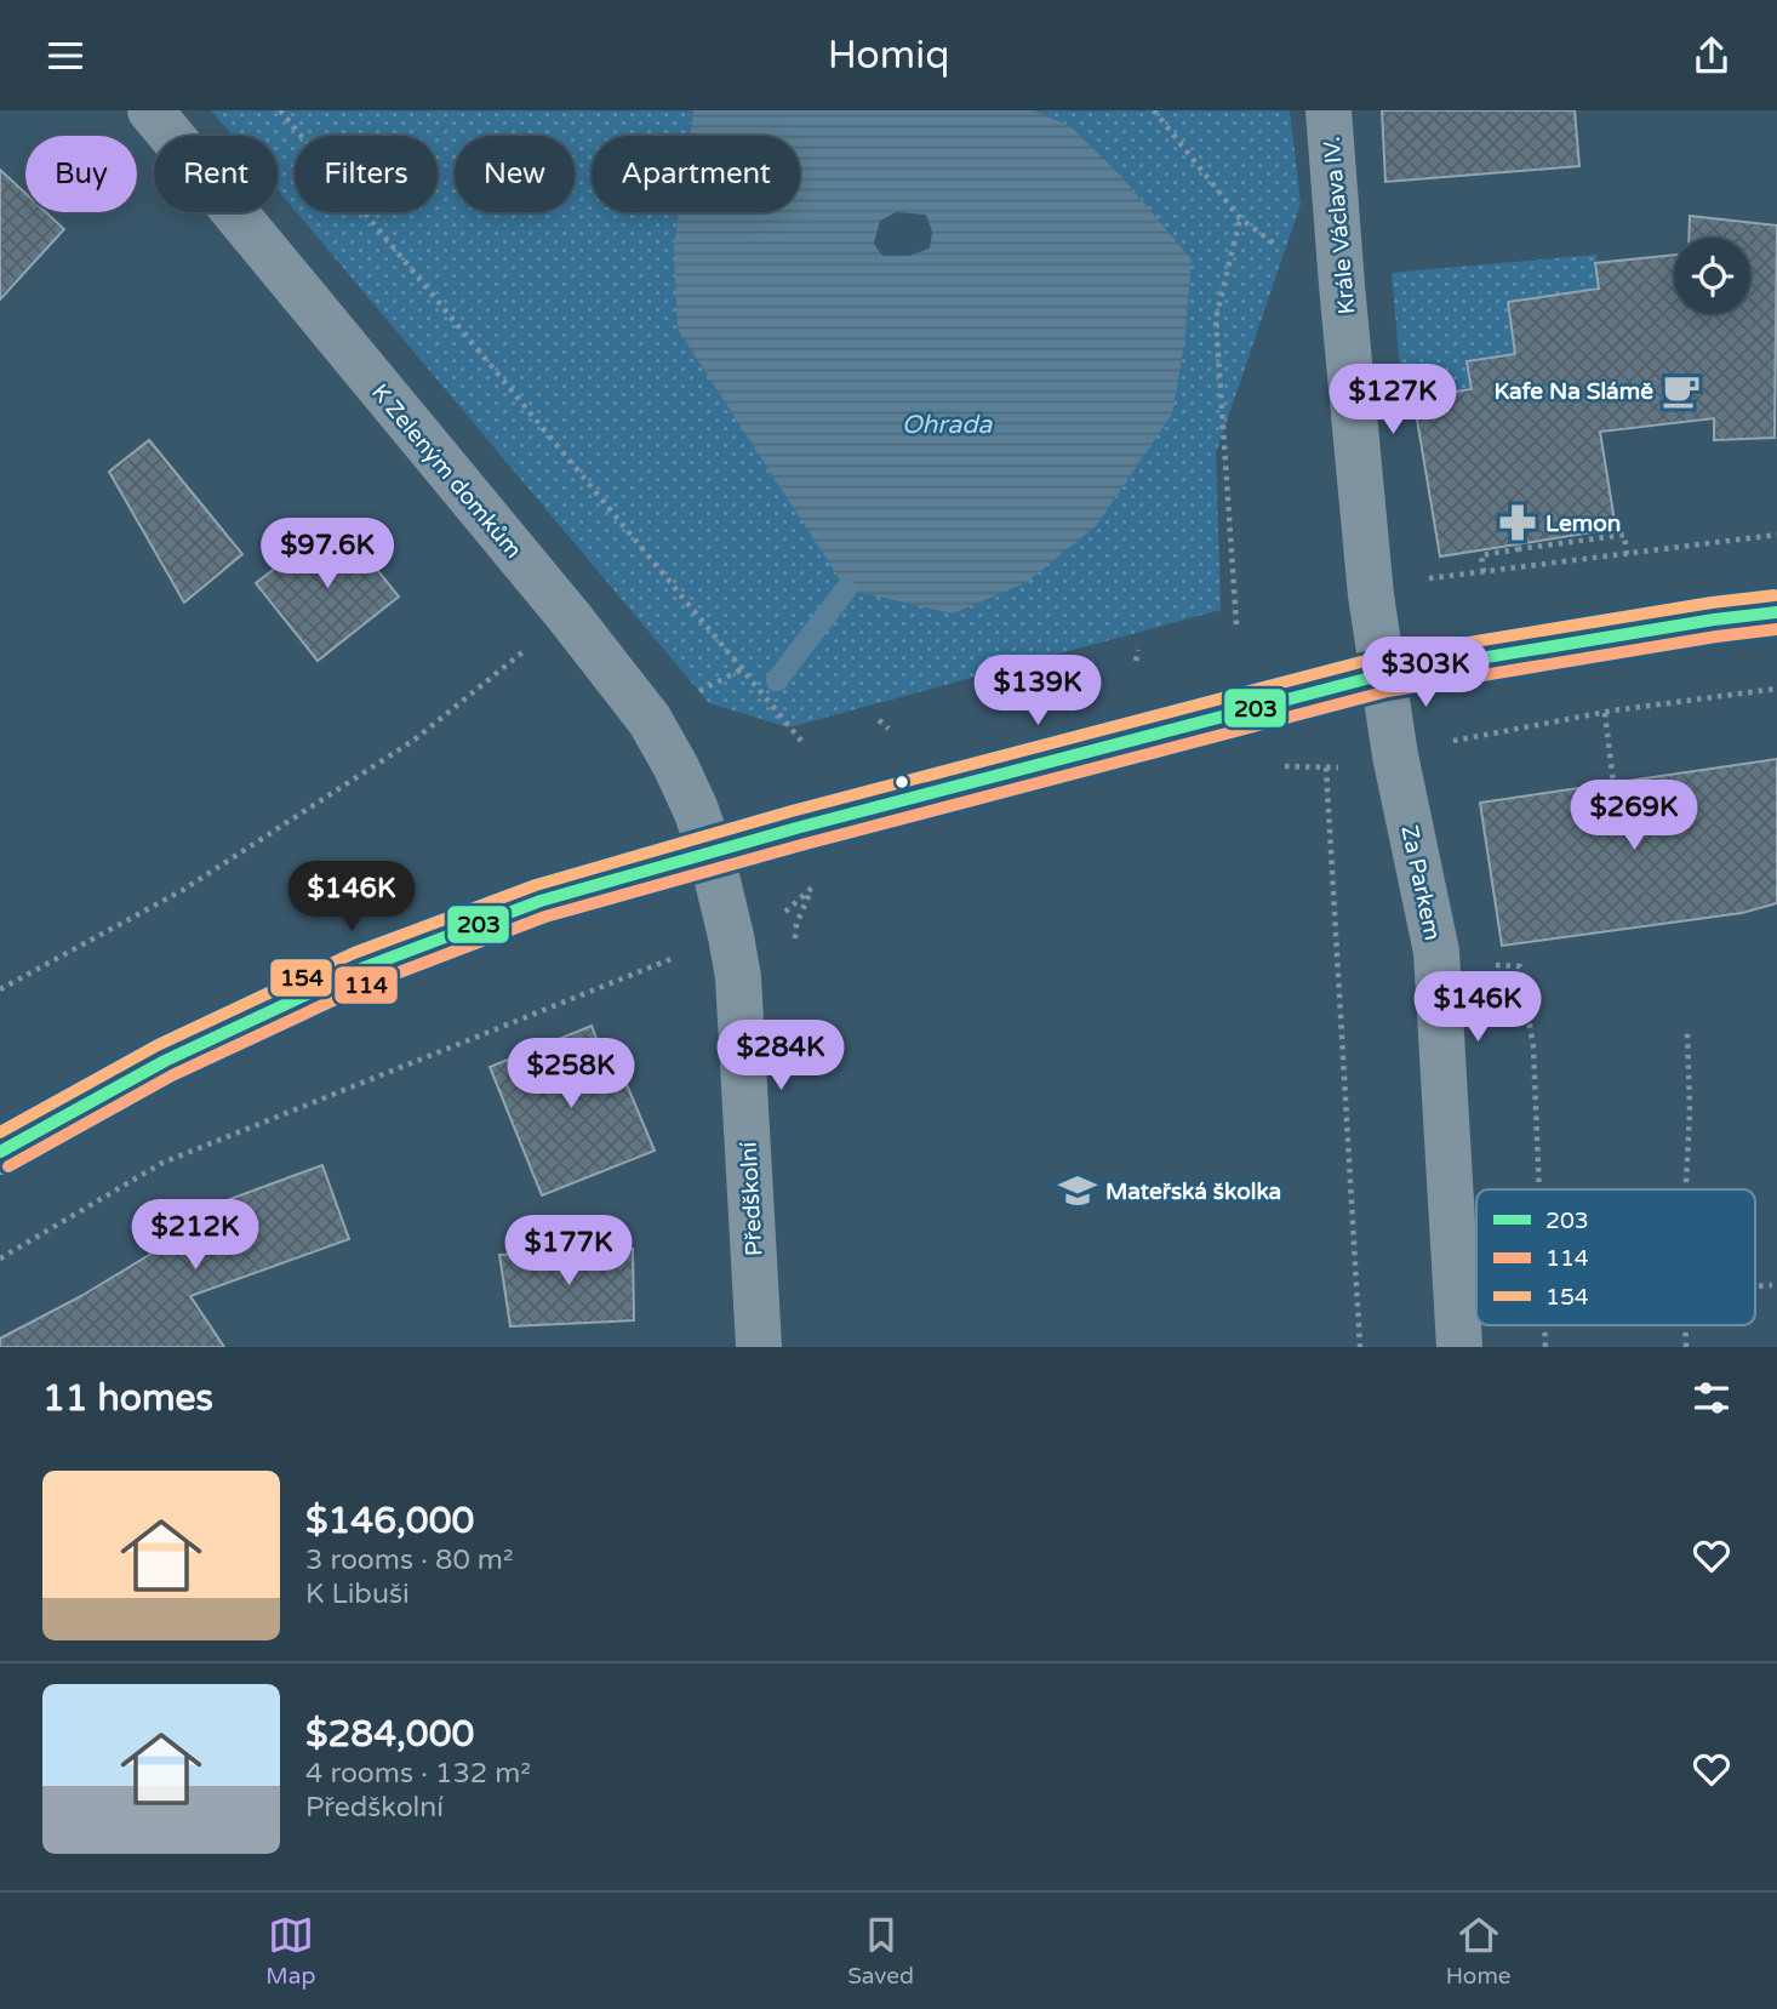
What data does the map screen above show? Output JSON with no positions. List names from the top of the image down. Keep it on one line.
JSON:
{"streets":{"street":["Krále Václava IV.","K Zeleným domkům","Za Parkem","Předškolní"]},"crossings":[["Krále Václava IV.","Za Parkem"],["K Zeleným domkům","Předškolní"]],"water":["Ohrada"],"places":{"cafe":["Kafe Na Slámě"],"pharmacy":["Lemon"],"school or university":["Mateřská školka"]},"lines":["transit line 154","transit line 203","transit line 114"],"legend":["203","114","154"],"page":{"header":"Homiq","chip":["Buy","Rent","Filters","New","Apartment"],"price":["$127K","$97.6K","$303K","$139K","$269K","$146K","$146K","$284K","$258K","$212K","$177K"],"heading":"11 homes","list":[{"name":"$146,000","note":"3 rooms · 80 m² · K Libuši"},{"name":"$284,000","note":"4 rooms · 132 m² · Předškolní"}],"tabs":["Map","Saved","Home"]}}
